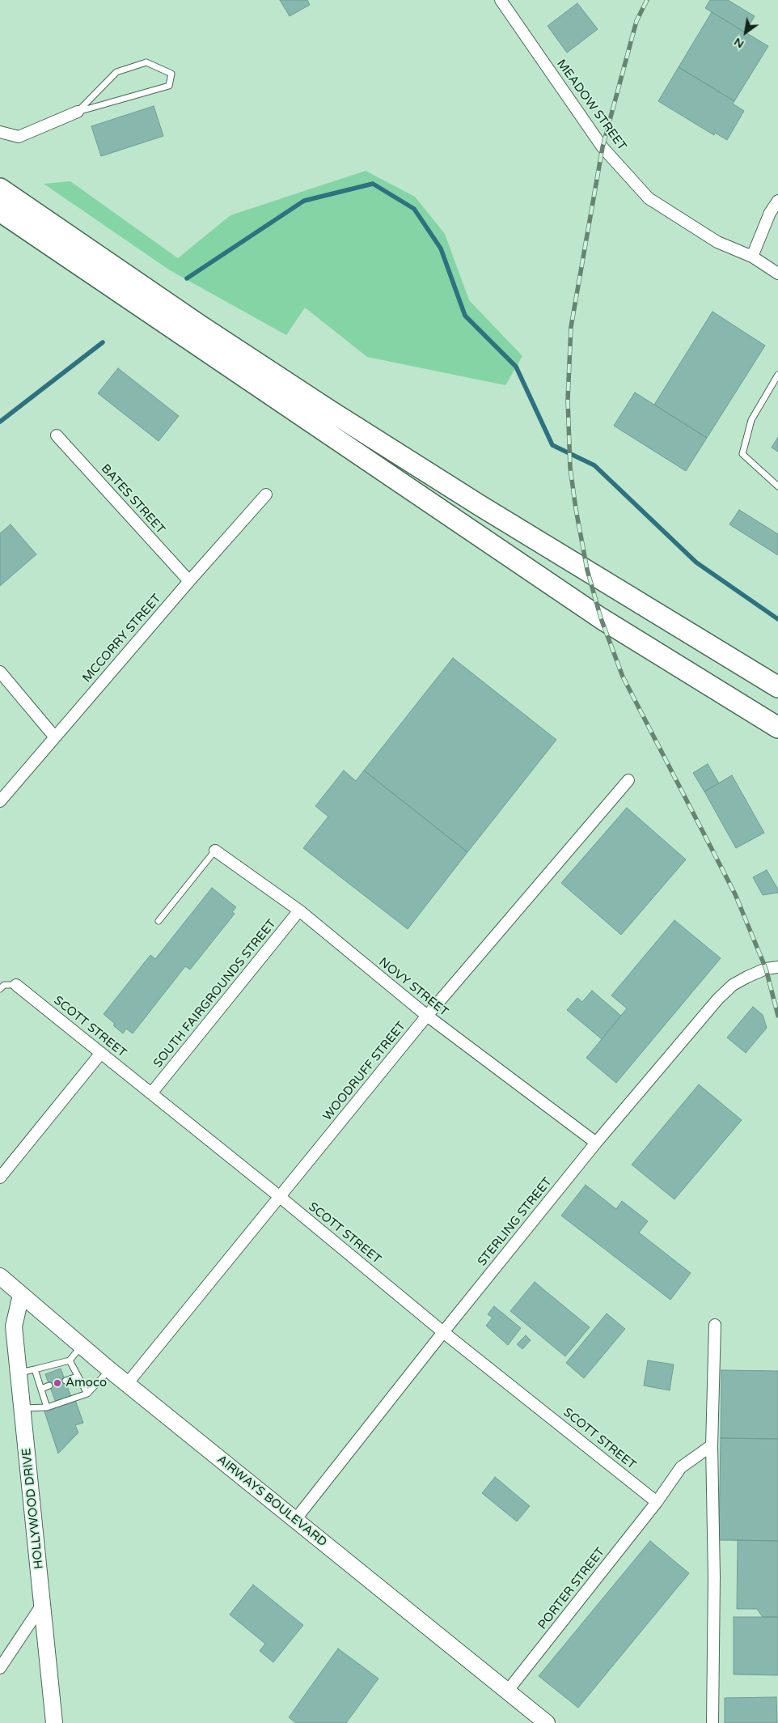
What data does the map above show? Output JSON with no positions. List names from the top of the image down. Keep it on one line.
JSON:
{"streets":{"main road":["AIRWAYS BOULEVARD","HOLLYWOOD DRIVE"],"street":["MEADOW STREET","BATES STREET","MCCORRY STREET","NOVY STREET","SOUTH FAIRGROUNDS STREET","SCOTT STREET","WOODRUFF STREET","STERLING STREET","PORTER STREET"]},"crossings":[["BATES STREET","MCCORRY STREET"],["NOVY STREET","SOUTH FAIRGROUNDS STREET"],["NOVY STREET","WOODRUFF STREET"],["NOVY STREET","STERLING STREET"],["SOUTH FAIRGROUNDS STREET","SCOTT STREET"],["SCOTT STREET","WOODRUFF STREET"],["SCOTT STREET","STERLING STREET"],["SCOTT STREET","PORTER STREET"],["WOODRUFF STREET","AIRWAYS BOULEVARD"],["STERLING STREET","AIRWAYS BOULEVARD"],["AIRWAYS BOULEVARD","HOLLYWOOD DRIVE"],["AIRWAYS BOULEVARD","PORTER STREET"]],"places":["Amoco"],"north":"bottom left"}
